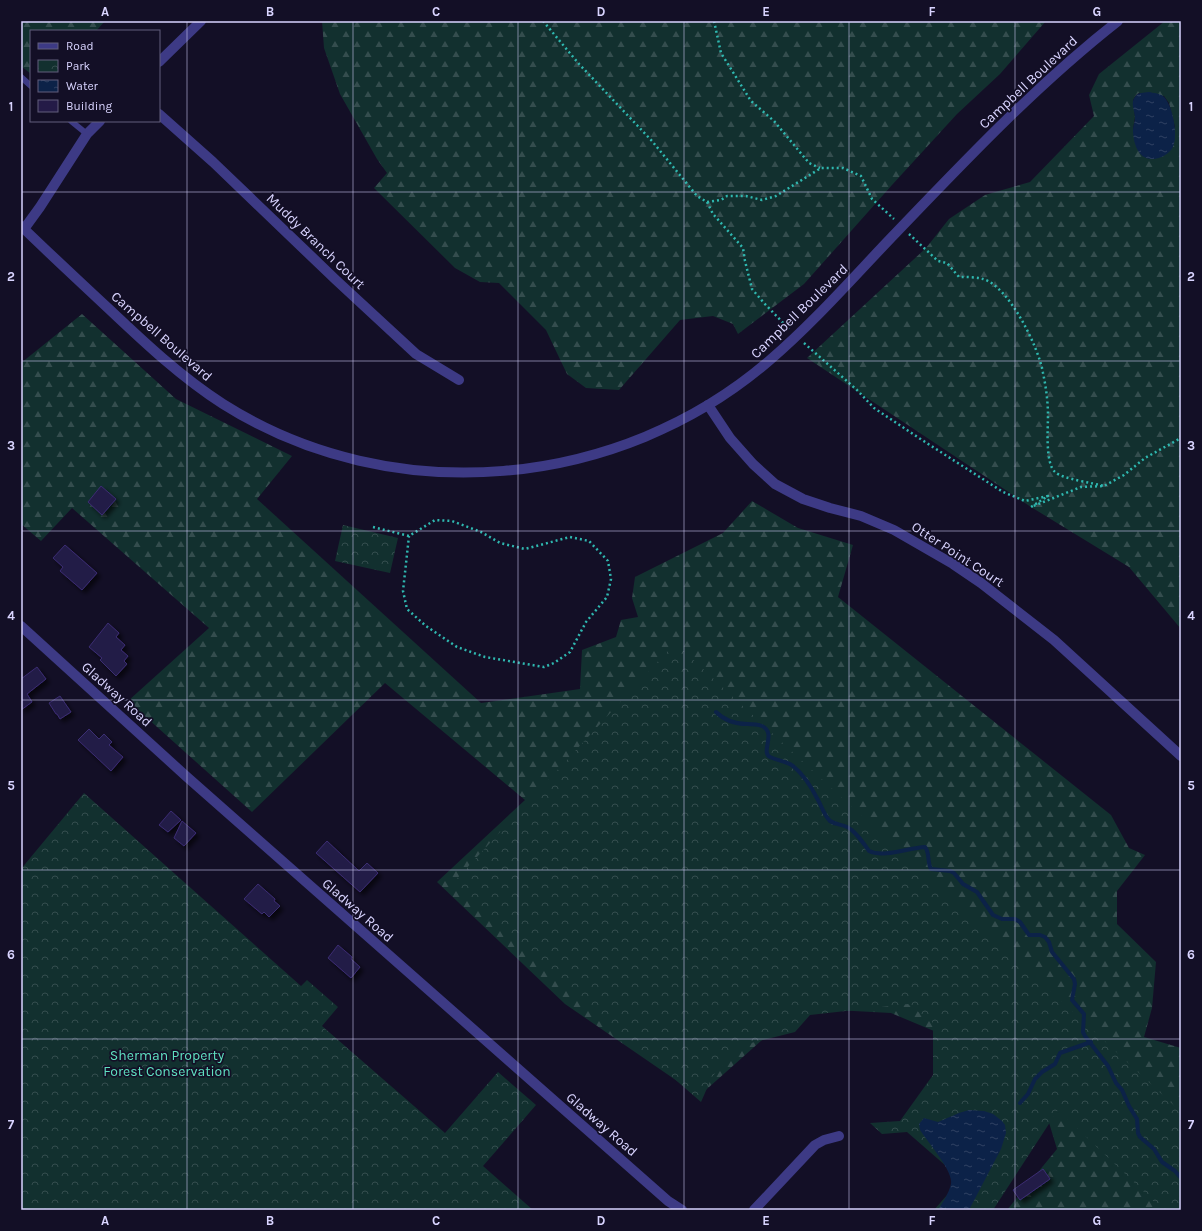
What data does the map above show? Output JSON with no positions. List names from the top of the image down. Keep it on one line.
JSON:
{"streets":{"street":["Campbell Boulevard","Muddy Branch Court","Otter Point Court","Gladway Road"]},"crossings":[["Campbell Boulevard","Otter Point Court"]],"parks":["Sherman Property Forest Conservation"],"legend":["Road","Park","Water","Building"],"grid":{"columns":["A","B","C","D","E","F","G"],"rows":["1","2","3","4","5","6","7"]}}
